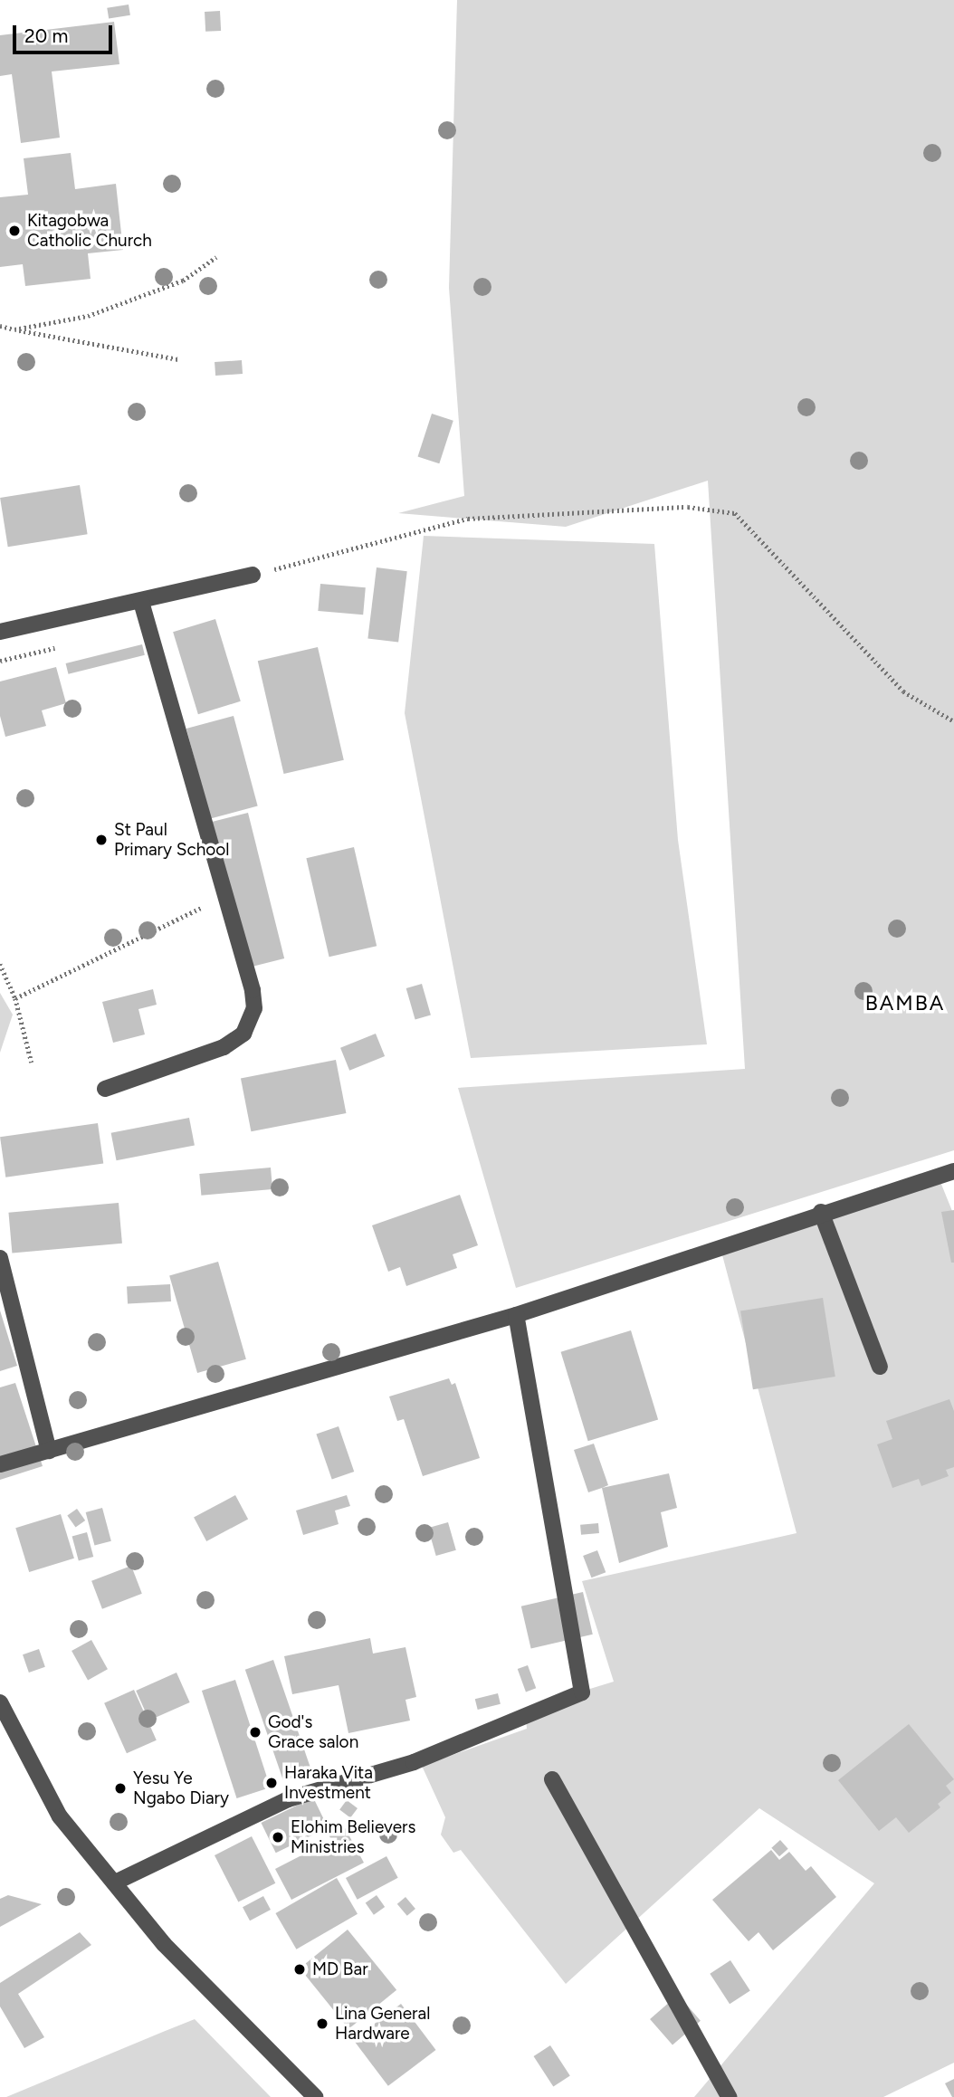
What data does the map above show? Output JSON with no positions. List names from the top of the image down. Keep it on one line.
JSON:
{"districts":["BAMBA"],"places":["Kitagobwa Catholic Church","St Paul Primary School","God's Grace salon","Haraka Vita Investment","Yesu Ye Ngabo Diary","Elohim Believers Ministries","MD Bar","Lina General Hardware"],"scale_bar":"20 m"}
